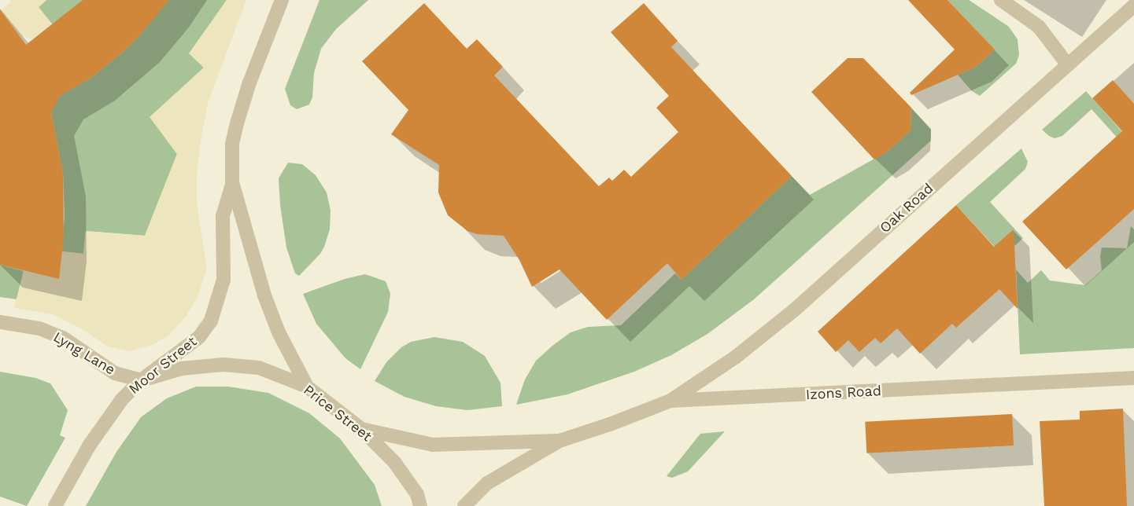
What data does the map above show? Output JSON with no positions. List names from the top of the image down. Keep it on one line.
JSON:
{"streets":{"street":["Oak Road","Lyng Lane","Moor Street","Izons Road","Price Street"]},"crossings":[["Oak Road","Izons Road"],["Lyng Lane","Moor Street"],["Lyng Lane","Price Street"],["Moor Street","Price Street"],["Izons Road","Price Street"]]}
